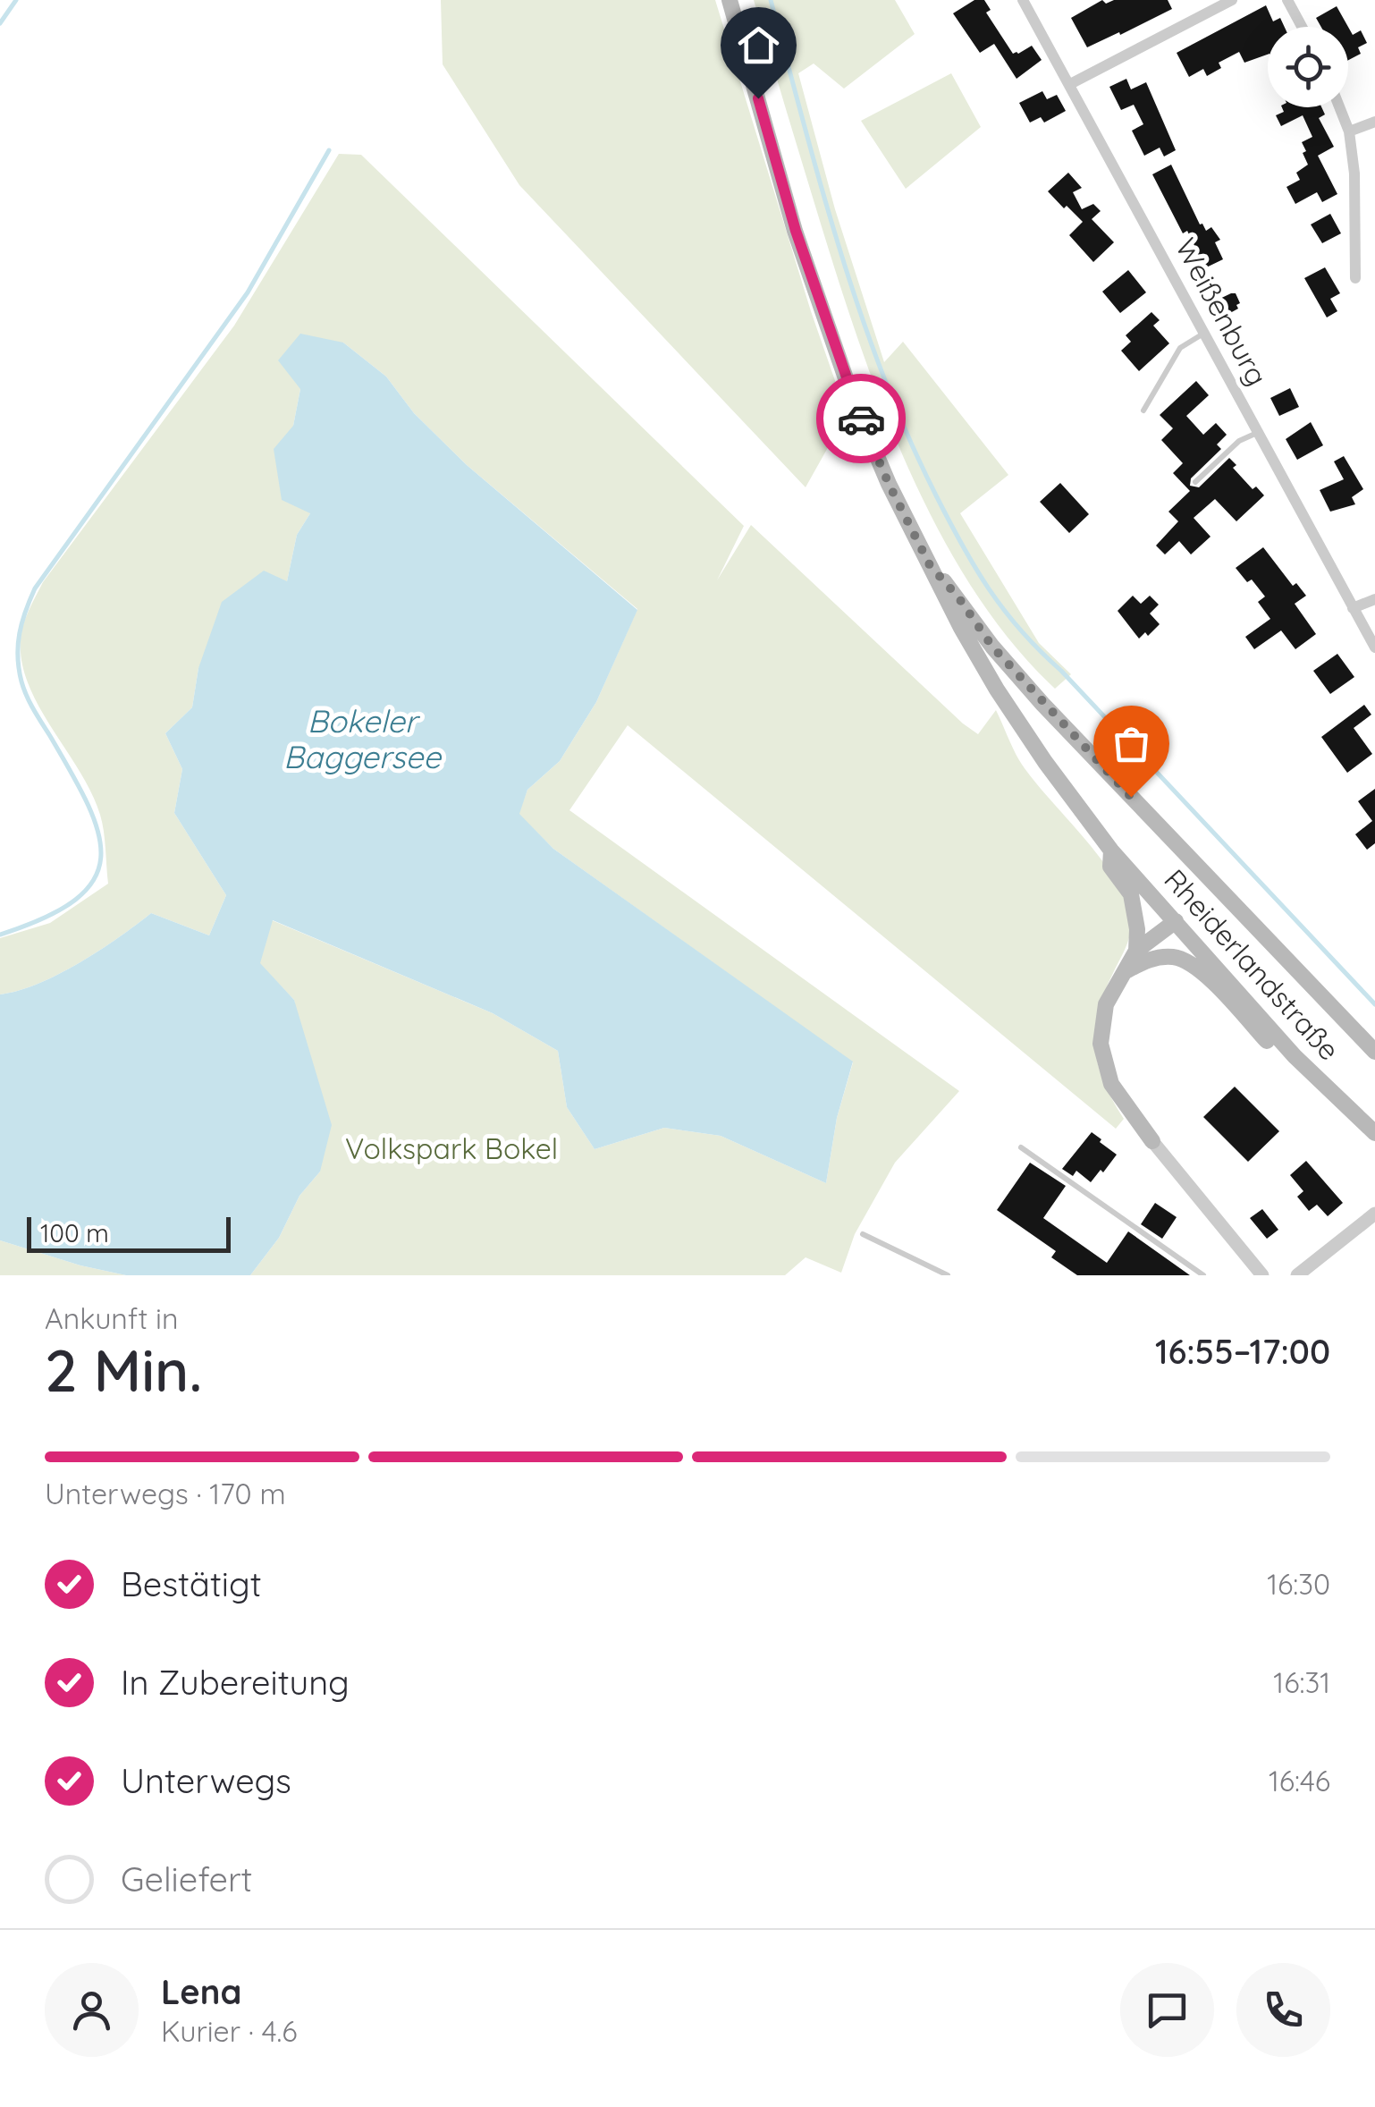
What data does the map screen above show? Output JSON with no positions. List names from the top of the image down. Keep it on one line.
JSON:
{"streets":{"main road":["Rheiderlandstraße"],"street":["Weißenburg"]},"water":["Bokeler Baggersee"],"parks":["Volkspark Bokel"],"scale_bar":"100 m","page":{"scale":"100 m","heading":["2 Min.","Ankunft in","16:55–17:00"],"panel":["Lena","Kurier · 4.6"],"bar":"Unterwegs · 170 m","list":[["Bestätigt","16:30"],["In Zubereitung","16:31"],["Unterwegs","16:46"],"Geliefert"]}}
